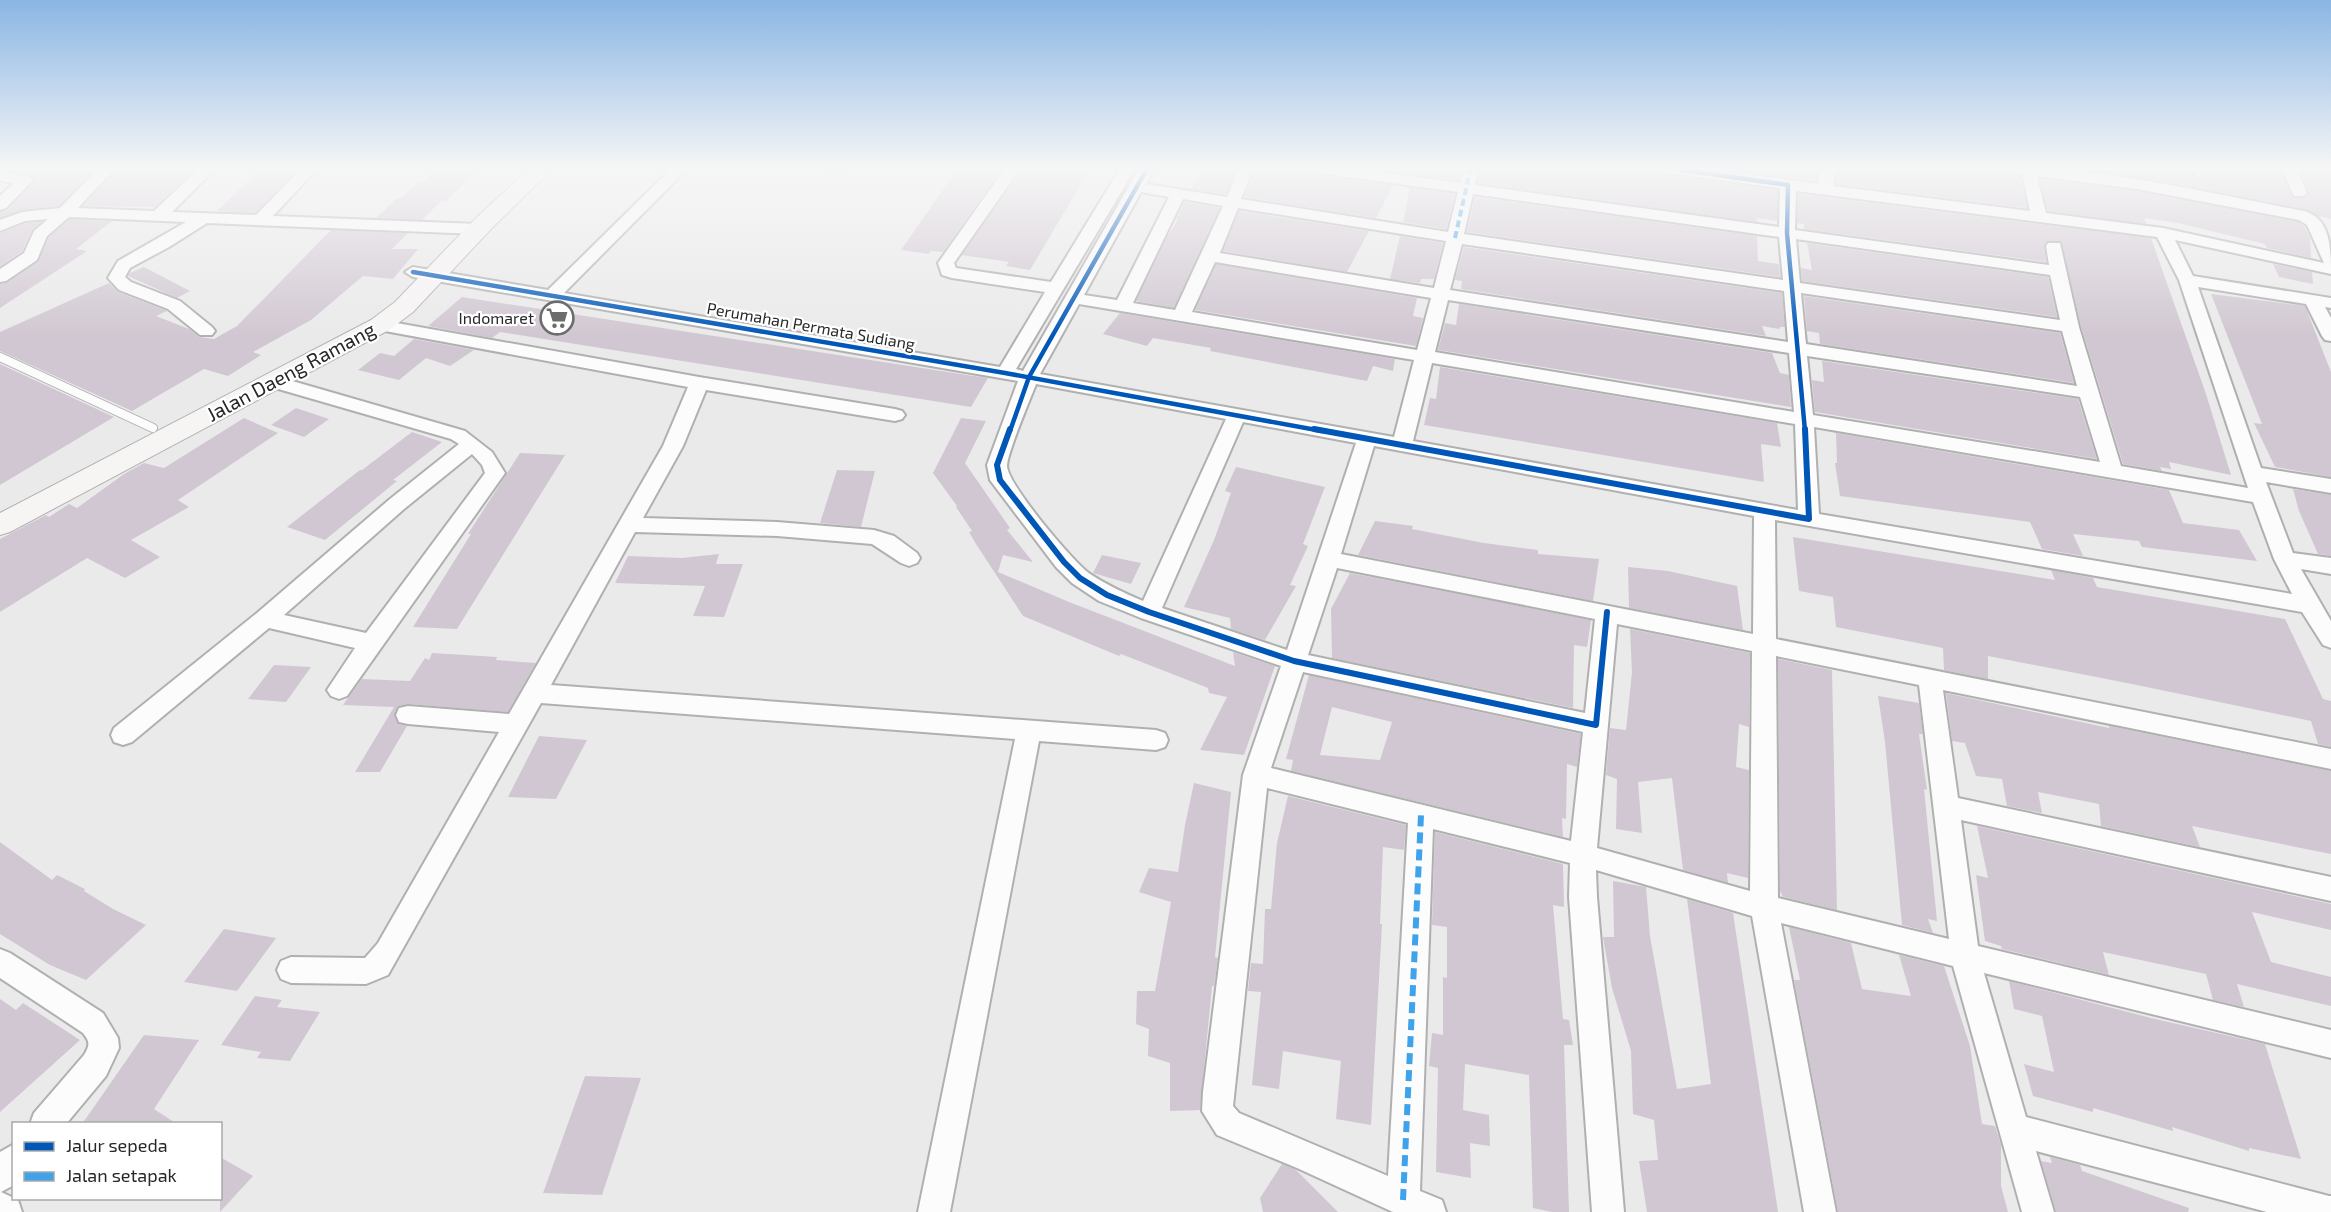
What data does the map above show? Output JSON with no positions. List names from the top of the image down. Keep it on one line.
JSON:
{"streets":{"main road":["Jalan Daeng Ramang"],"street":["Perumahan Permata Sudiang"]},"crossings":[["Perumahan Permata Sudiang","Jalan Daeng Ramang"]],"places":{"supermarket":["Indomaret"]},"legend":["Jalur sepeda","Jalan setapak"]}
